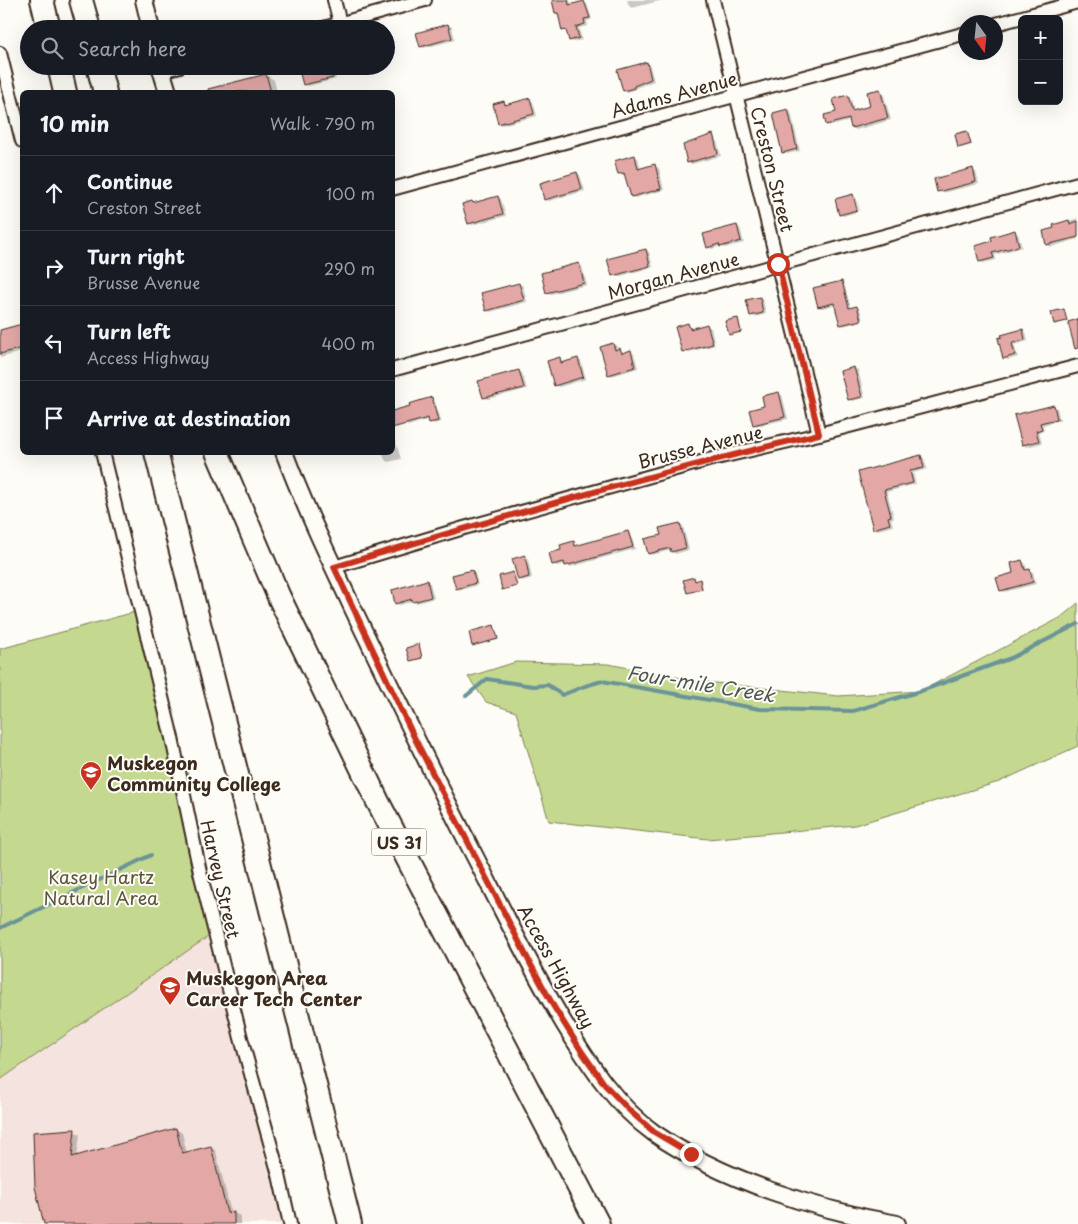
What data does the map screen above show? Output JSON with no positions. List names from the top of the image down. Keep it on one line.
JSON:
{"streets":{"highway":["US 31"],"street":["Adams Avenue","Creston Street","Morgan Avenue","Brusse Avenue","Harvey Street","Access Highway"]},"crossings":[["Adams Avenue","Creston Street"],["Creston Street","Morgan Avenue"],["Creston Street","Brusse Avenue"],["Brusse Avenue","Access Highway"]],"water":["Four-mile Creek"],"parks":["Kasey Hartz Natural Area"],"places":{"school or university":["Muskegon Community College","Muskegon Area Career Tech Center"]},"north":"bottom","page":{"map_buttons":["+","−"],"search":"Search here","heading":["10 min","Walk · 790 m"],"list":[["Continue","Creston Street","100 m"],["Turn right","Brusse Avenue","290 m"],["Turn left","Access Highway","400 m"],"Arrive at destination"]}}
